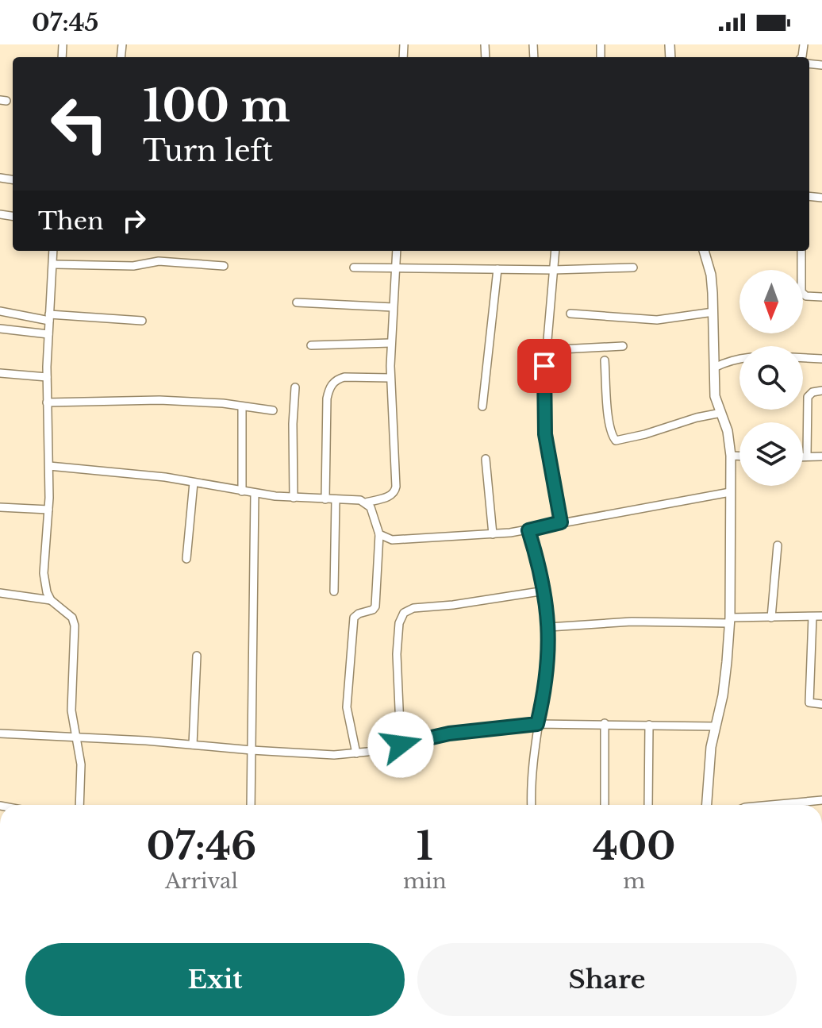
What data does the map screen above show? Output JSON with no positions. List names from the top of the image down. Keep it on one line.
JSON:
{"north":"bottom","page":{"status":"07:45","turn":["100 m","Turn left"],"then":"Then","eta":["07:46","Arrival","1","min","400","m"],"buttons":["Exit","Share"]}}
